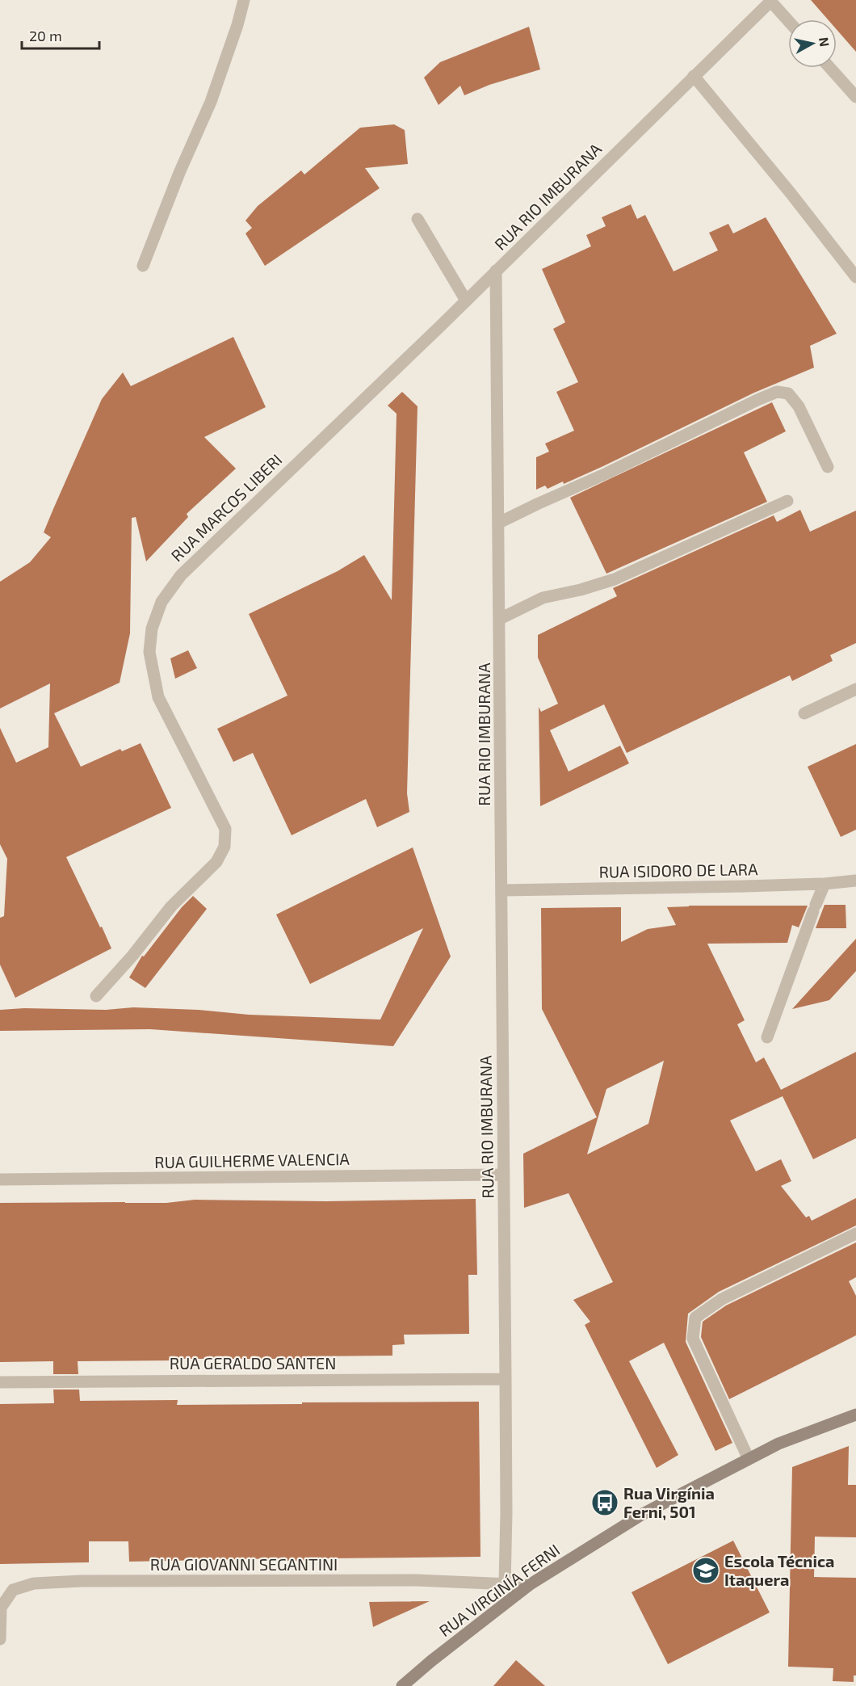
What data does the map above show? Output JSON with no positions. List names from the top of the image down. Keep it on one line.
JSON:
{"streets":{"street":["RUA RIO IMBURANA","RUA MARCOS LIBERI","RUA ISIDORO DE LARA","RUA GUILHERME VALENCIA","RUA GERALDO SANTEN","RUA GIOVANNI SEGANTINI","RUA VIRGINÍA FERNI"]},"crossings":[["RUA RIO IMBURANA","RUA MARCOS LIBERI"],["RUA RIO IMBURANA","RUA ISIDORO DE LARA"],["RUA RIO IMBURANA","RUA GUILHERME VALENCIA"],["RUA RIO IMBURANA","RUA GERALDO SANTEN"],["RUA RIO IMBURANA","RUA GIOVANNI SEGANTINI"],["RUA GIOVANNI SEGANTINI","RUA VIRGINÍA FERNI"]],"places":{"bus stop":["Rua Virgínia Ferni, 501"],"school or university":["Escola Técnica Itaquera"]},"scale_bar":"20 m","north":"right"}
